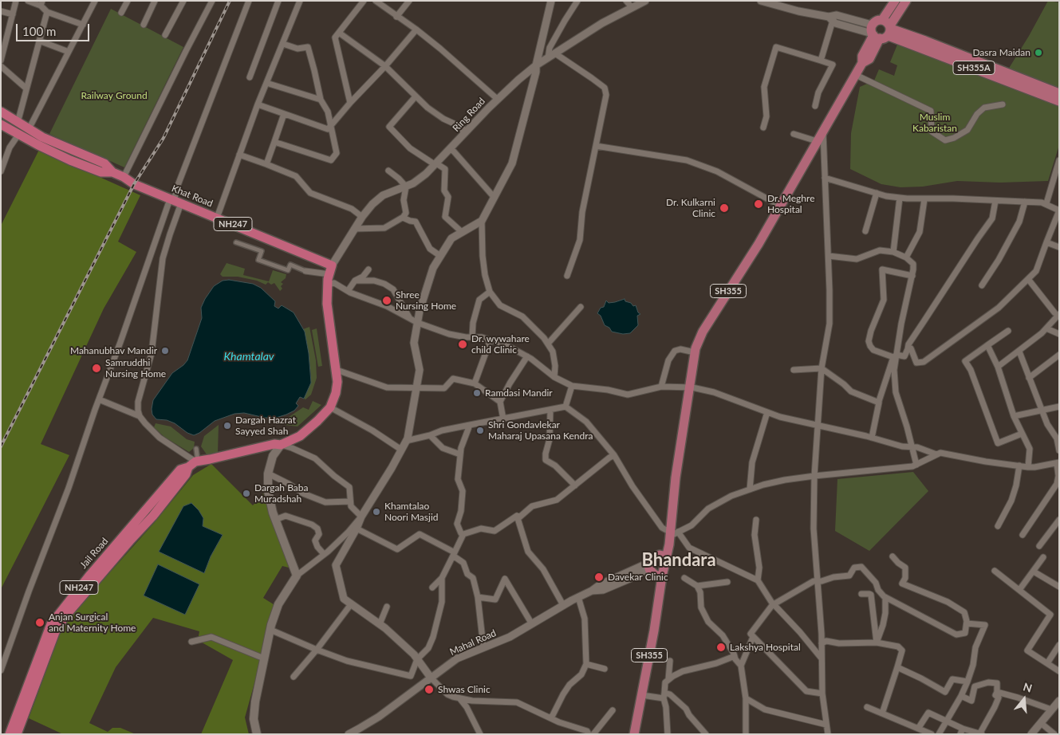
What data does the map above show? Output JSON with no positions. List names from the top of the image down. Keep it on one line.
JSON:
{"streets":{"highway":["Khat Road","NH247","Jail Road"],"main road":["SH355A","SH355"],"street":["Ring Road","Mahal Road"]},"crossings":[["SH355A","SH355"],["Ring Road","Khat Road"],["Ring Road","NH247"],["Khat Road","NH247"],["NH247","Jail Road"]],"districts":["Bhandara"],"water":["Khamtalav"],"parks":["Railway Ground","Muslim Kabaristan"],"places":["Dasra Maidan","Dr. Meghre Hospital","Dr. Kulkarni Clinic","Shree Nursing Home","Dr. wywahare child Clinic","Mahanubhav Mandir","Samruddhi Nursing Home","Ramdasi Mandir","Dargah Hazrat Sayyed Shah","Shri Gondavlekar Maharaj Upasana Kendra","Dargah Baba Muradshah","Khamtalao Noori Masjid","Davekar Clinic","Anjan Surgical and Maternity Home","Lakshya Hospital","Shwas Clinic"],"scale_bar":"100 m","north":"top"}
